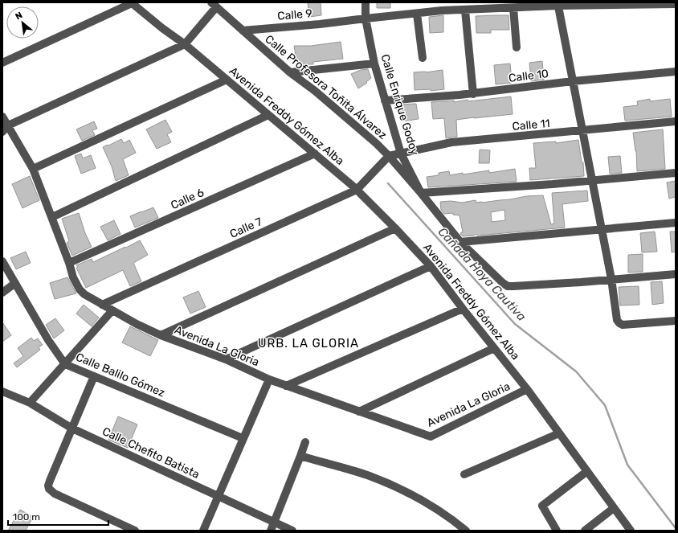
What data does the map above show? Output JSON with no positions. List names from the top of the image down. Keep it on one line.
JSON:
{"streets":{"street":["Calle 9","Calle 10","Calle Profesora Toñita Álvarez","Calle Enrique Godoy","Avenida Freddy Gómez Alba","Calle 11","Calle 6","Calle 7","Avenida La Gloria","Calle Balilo Gómez","Calle Chefito Batista"]},"crossings":[["Calle 9","Calle Profesora Toñita Álvarez"],["Calle 9","Calle Enrique Godoy"],["Calle 10","Calle Enrique Godoy"],["Calle Profesora Toñita Álvarez","Calle Enrique Godoy"],["Calle Profesora Toñita Álvarez","Calle 11"],["Calle Profesora Toñita Álvarez","Calle 7"],["Calle Enrique Godoy","Calle 11"],["Avenida Freddy Gómez Alba","Calle 6"],["Avenida Freddy Gómez Alba","Calle 7"],["Avenida Freddy Gómez Alba","Avenida La Gloria"],["Calle 11","Calle 7"],["Calle 6","Avenida La Gloria"],["Calle 7","Avenida La Gloria"]],"districts":["URB. LA GLORIA"],"water":["Cañada Hoya Cautiva"],"scale_bar":"100 m","north":"top left"}
